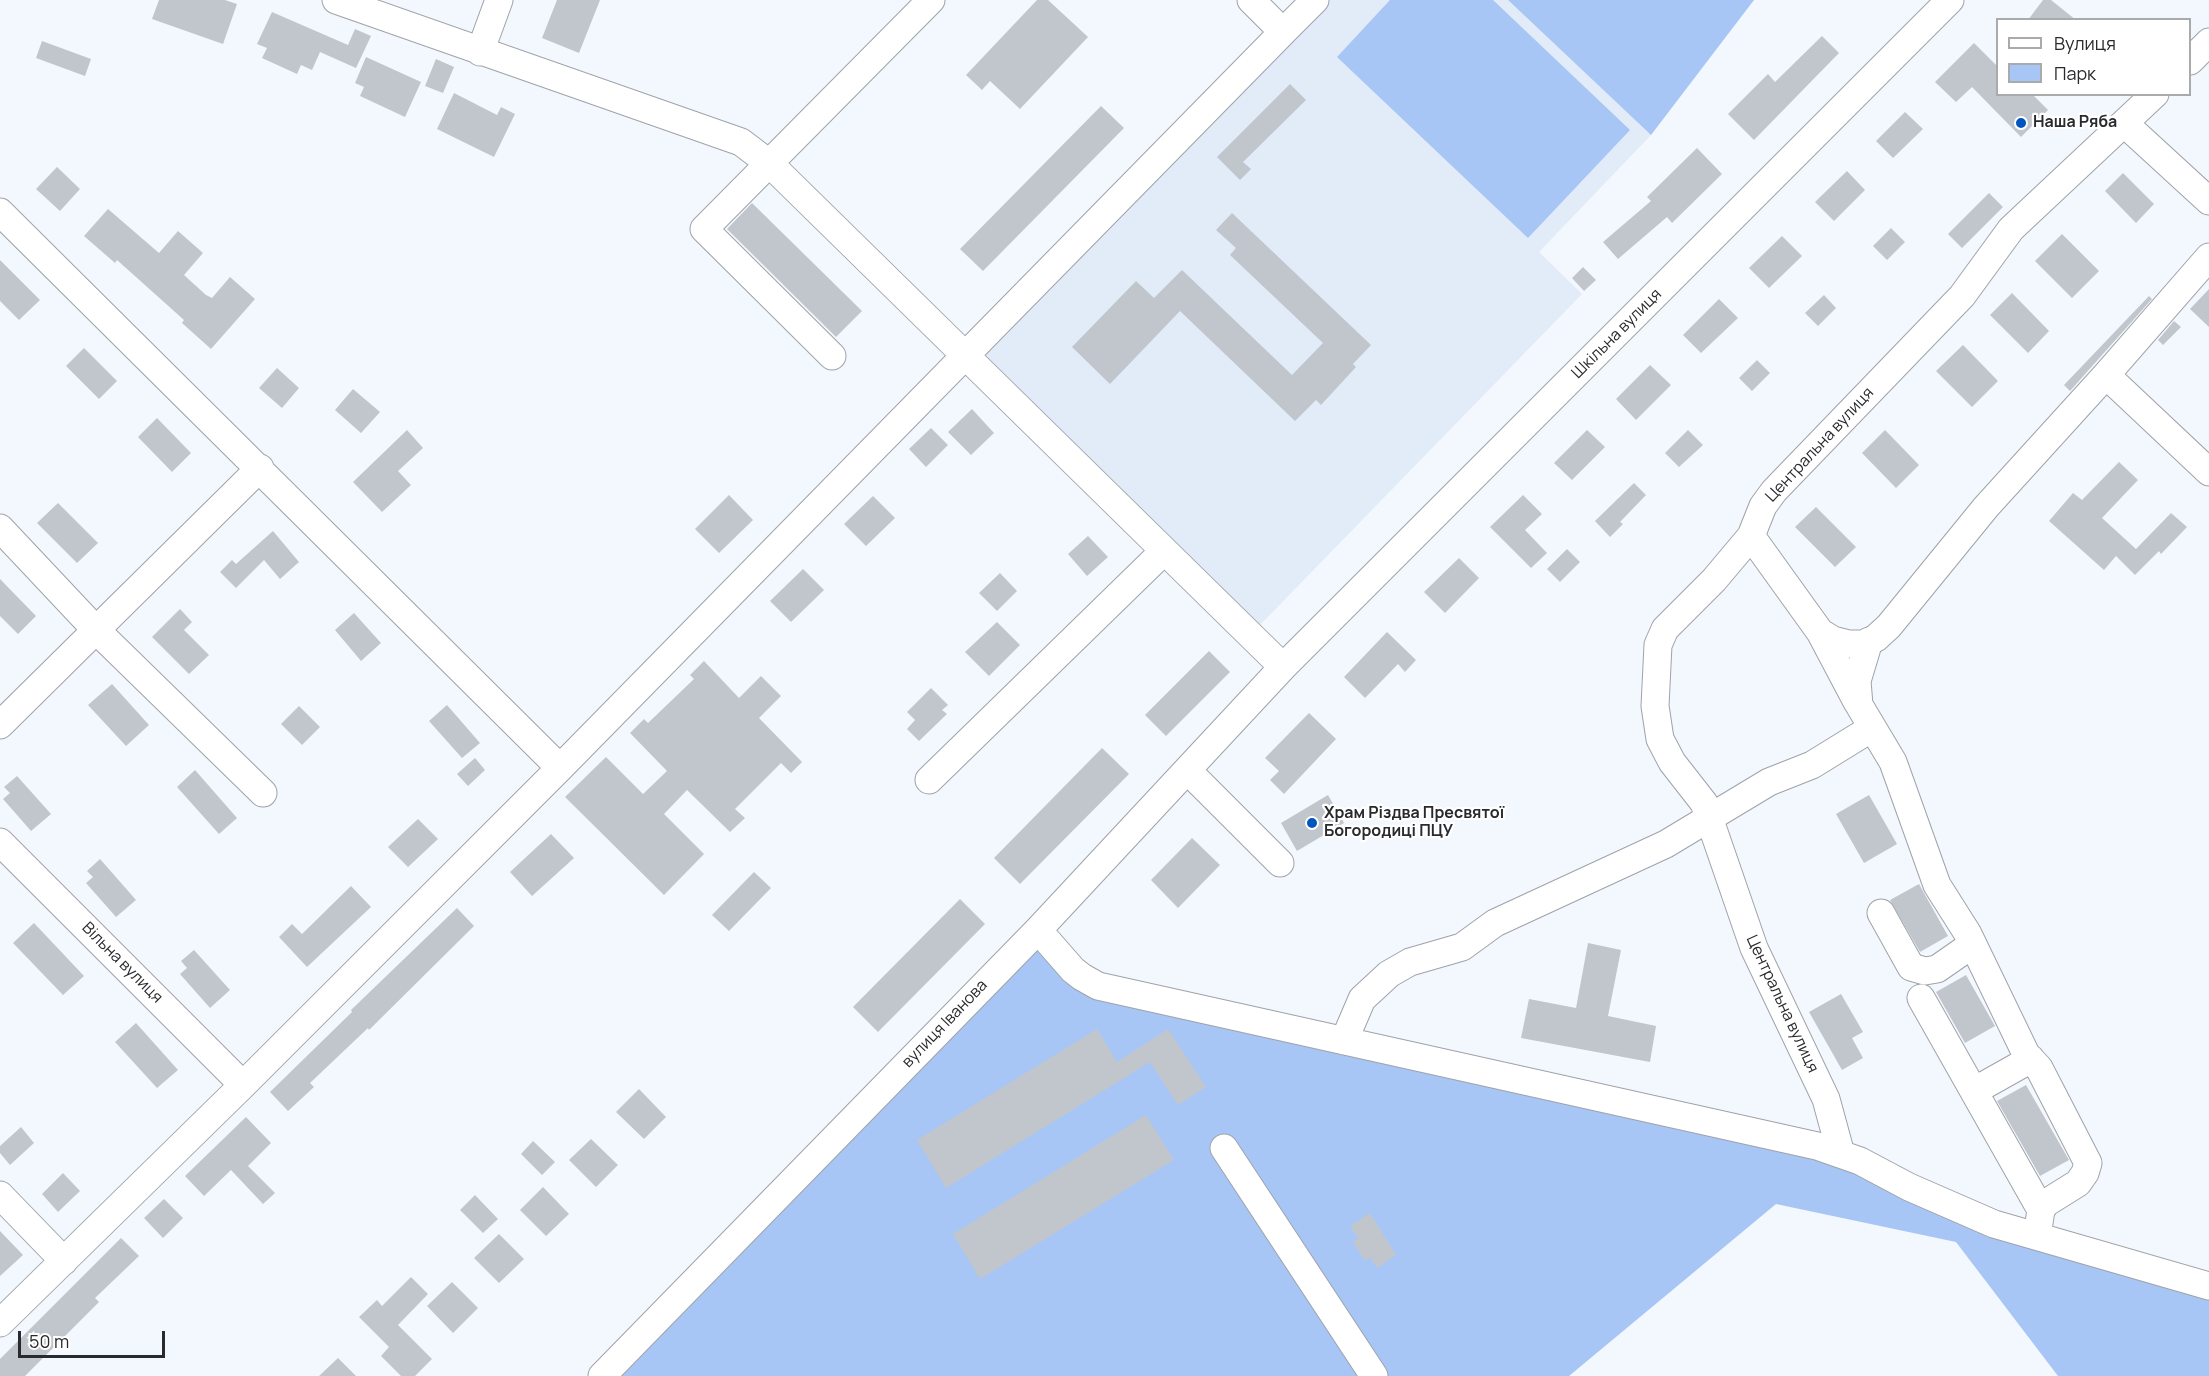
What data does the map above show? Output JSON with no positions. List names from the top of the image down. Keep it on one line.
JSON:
{"streets":{"street":["Шкільна вулиця","Центральна вулиця","Вільна вулиця","вулиця Іванова"]},"crossings":[["Шкільна вулиця","вулиця Іванова"]],"places":["Наша Ряба","Храм Різдва Пресвятої Богородиці ПЦУ"],"legend":["Вулиця","Парк"],"scale_bar":"50 m"}
